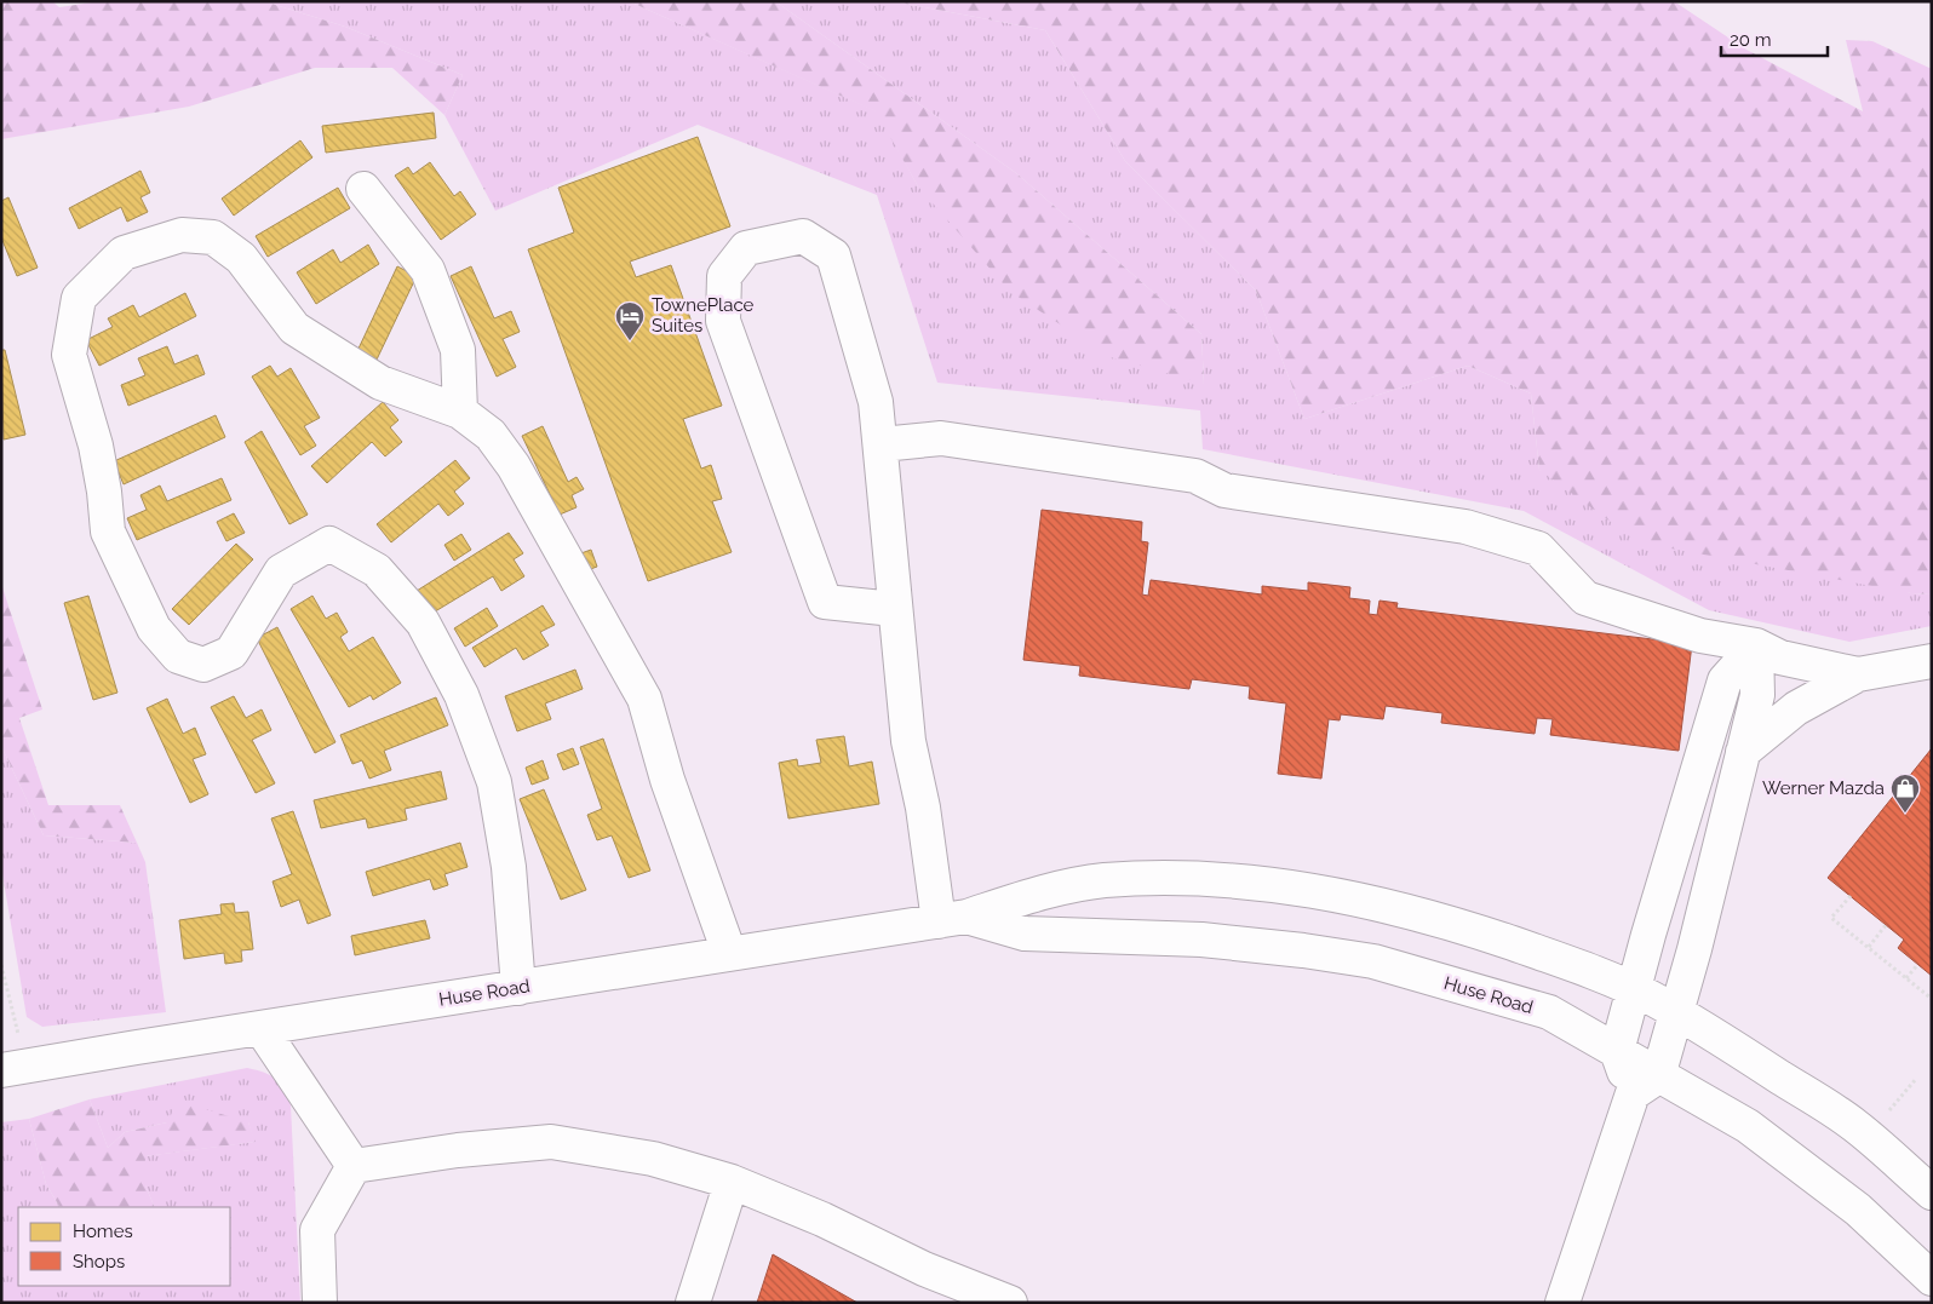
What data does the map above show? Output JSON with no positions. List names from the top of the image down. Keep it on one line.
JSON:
{"streets":{"street":["Huse Road"]},"places":{"hotel":["TownePlace Suites"],"shop":["Werner Mazda"]},"legend":["Homes","Shops"],"scale_bar":"20 m"}
